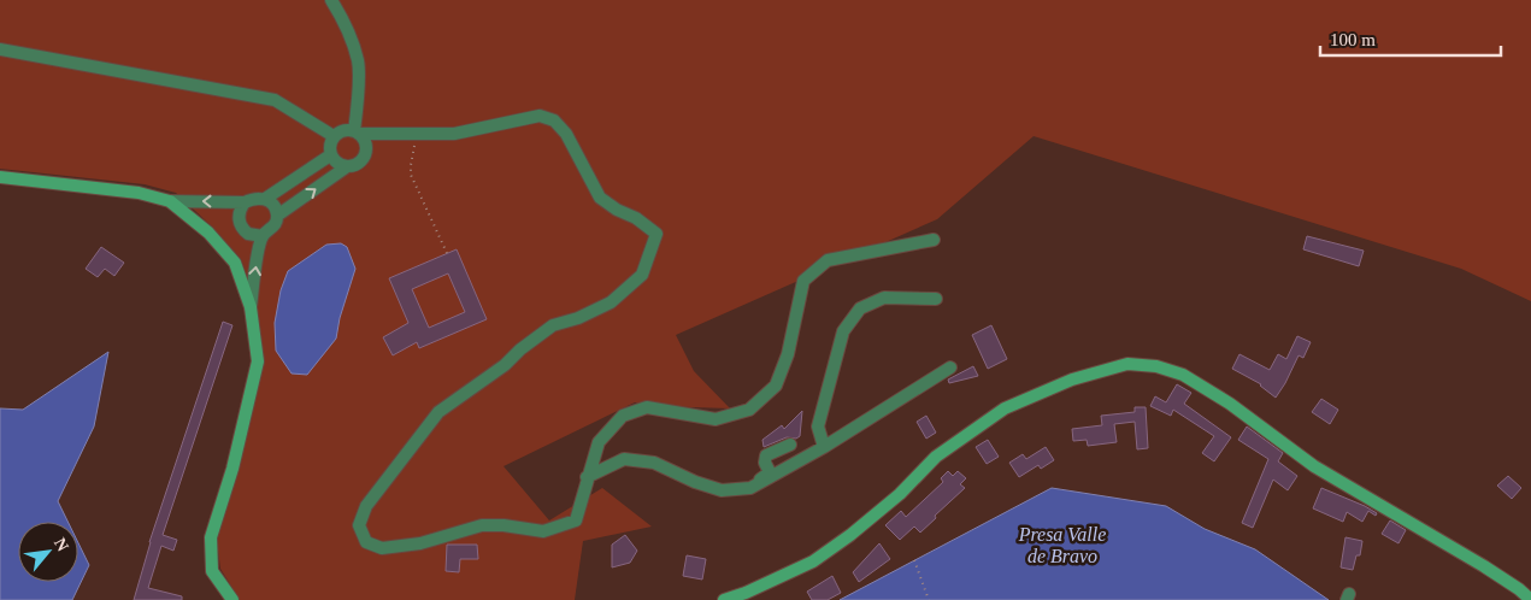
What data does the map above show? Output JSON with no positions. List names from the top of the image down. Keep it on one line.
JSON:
{"water":["Presa Valle de Bravo"],"scale_bar":"100 m","north":"top right"}
